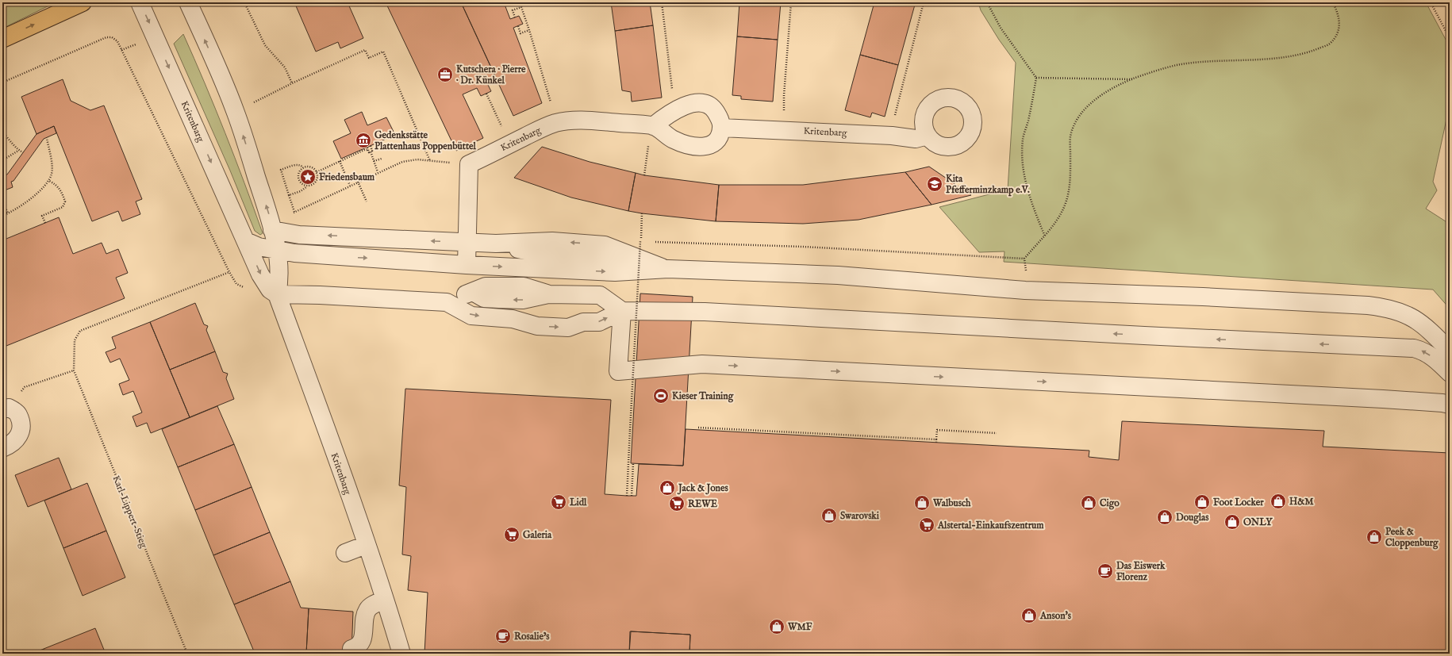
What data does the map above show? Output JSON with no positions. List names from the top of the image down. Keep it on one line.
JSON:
{"streets":{"street":["Kritenbarg"],"path":["Karl-Lippert-Stieg"]},"places":{"office":["Kutschera · Pierre · Dr. Künkel"],"museum":["Gedenkstätte Plattenhaus Poppenbüttel"],"place":["Friedensbaum"],"school or university":["Kita Pfefferminzkamp e.V."],"sports":["Kieser Training"],"shop":["Jack & Jones","H&M","Foot Locker","Walbusch","Cigo","Swarovski","Douglas","ONLY","Peek & Cloppenburg","Anson's","WMF"],"supermarket":["Lidl","REWE","Alstertal-Einkaufszentrum","Galeria"],"cafe":["Das Eiswerk Florenz","Rosalie’s"]}}
